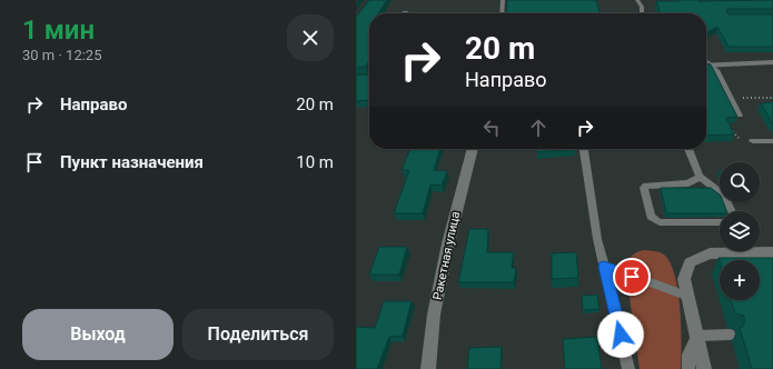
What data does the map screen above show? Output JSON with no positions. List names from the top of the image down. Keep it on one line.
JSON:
{"streets":{"street":["Ракетная улица"]},"page":{"heading":["1 мин","30 m · 12:25"],"turn":["20 m","Направо"],"list":[{"name":"Направо","value":"20 m"},{"name":"Пункт назначения","value":"10 m"}],"map_buttons":"+","buttons":["Выход","Поделиться"]}}
